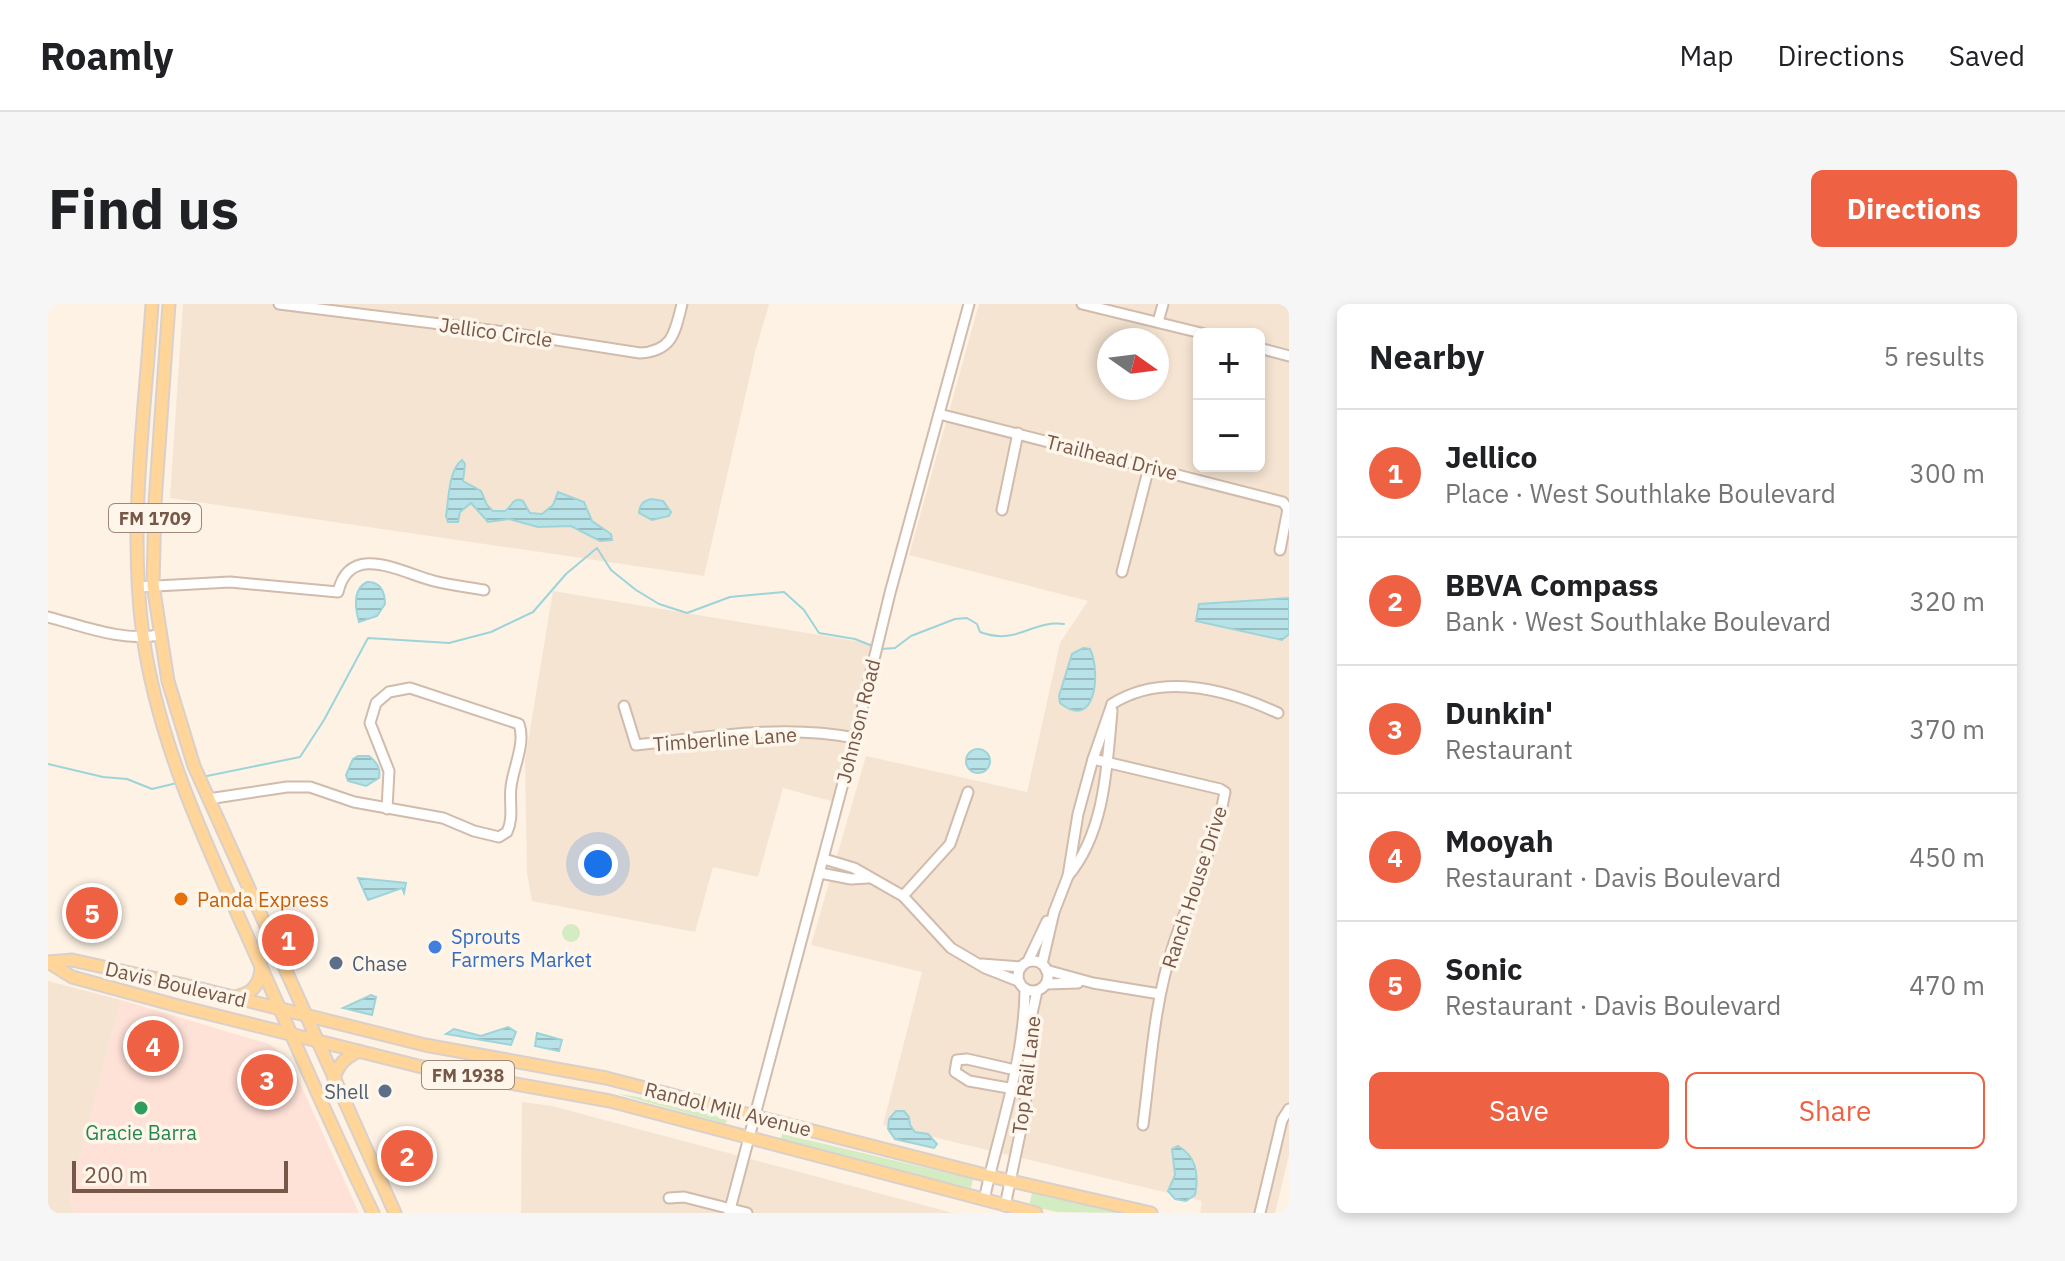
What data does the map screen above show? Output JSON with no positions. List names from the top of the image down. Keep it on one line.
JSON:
{"streets":{"main road":["FM 1709","Davis Boulevard","FM 1938","Randol Mill Avenue"],"street":["Jellico Circle","Trailhead Drive","Johnson Road","Timberline Lane","Ranch House Drive","Top Rail Lane"]},"crossings":[["Trailhead Drive","Johnson Road"],["FM 1709","Davis Boulevard"],["FM 1709","Randol Mill Avenue"],["Johnson Road","Timberline Lane"],["Johnson Road","Randol Mill Avenue"],["Davis Boulevard","Randol Mill Avenue"],["Top Rail Lane","Randol Mill Avenue"]],"places":["Panda Express","Sprouts Farmers Market","Chase","Shell","Gracie Barra"],"scale_bar":"200 m","north":"right","page":{"header":"Roamly","nav":["Map","Directions","Saved"],"buttons":["Directions",["Save","Share"]],"title":"Find us","heading":["Nearby","5 results"],"map_buttons":["+","−"],"list":[{"mark":"1","name":"Jellico","note":"Place · West Southlake Boulevard","value":"300 m"},{"mark":"2","name":"BBVA Compass","note":"Bank · West Southlake Boulevard","value":"320 m"},{"mark":"3","name":"Dunkin'","note":"Restaurant","value":"370 m"},{"mark":"4","name":"Mooyah","note":"Restaurant · Davis Boulevard","value":"450 m"},{"mark":"5","name":"Sonic","note":"Restaurant · Davis Boulevard","value":"470 m"}],"pins":["5","1","4","3","2"],"scale":"200 m"}}
